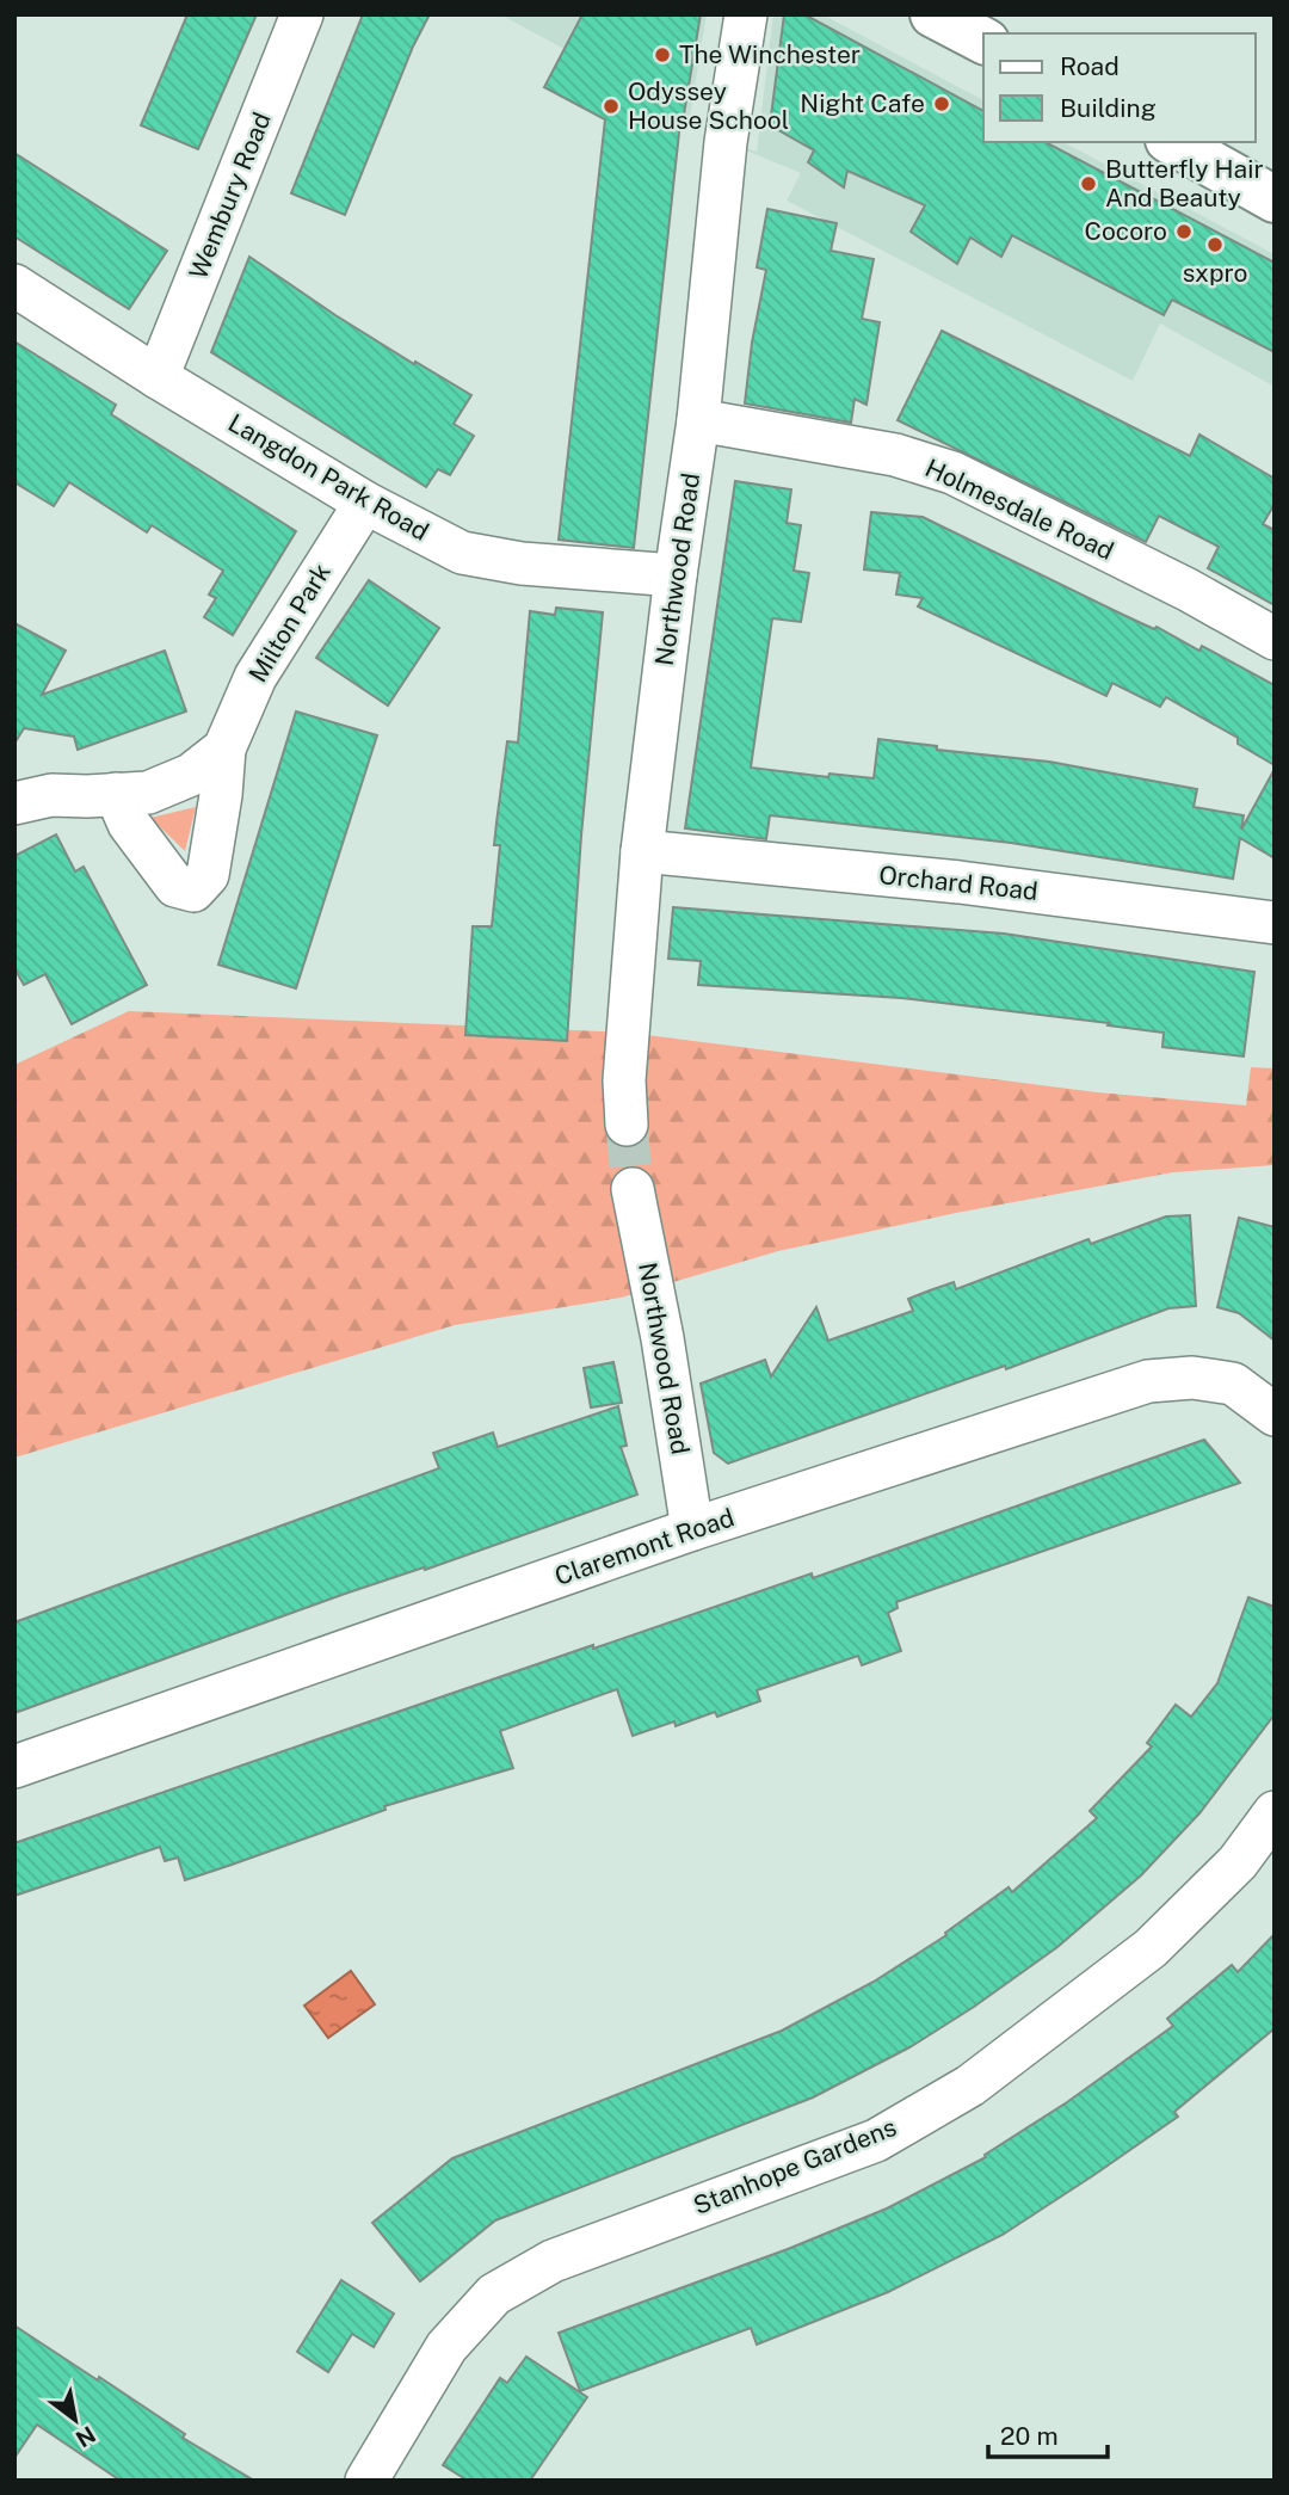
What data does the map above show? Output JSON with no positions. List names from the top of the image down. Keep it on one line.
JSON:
{"streets":{"street":["Wembury Road","Langdon Park Road","Holmesdale Road","Northwood Road","Milton Park","Orchard Road","Claremont Road","Stanhope Gardens"]},"crossings":[["Wembury Road","Langdon Park Road"],["Langdon Park Road","Northwood Road"],["Langdon Park Road","Milton Park"],["Holmesdale Road","Northwood Road"],["Northwood Road","Orchard Road"],["Northwood Road","Claremont Road"]],"places":["The Winchester","Night Cafe","Odyssey House School","Butterfly Hair And Beauty","Cocoro","sxpro"],"legend":["Road","Building"],"scale_bar":"20 m","north":"bottom right"}
